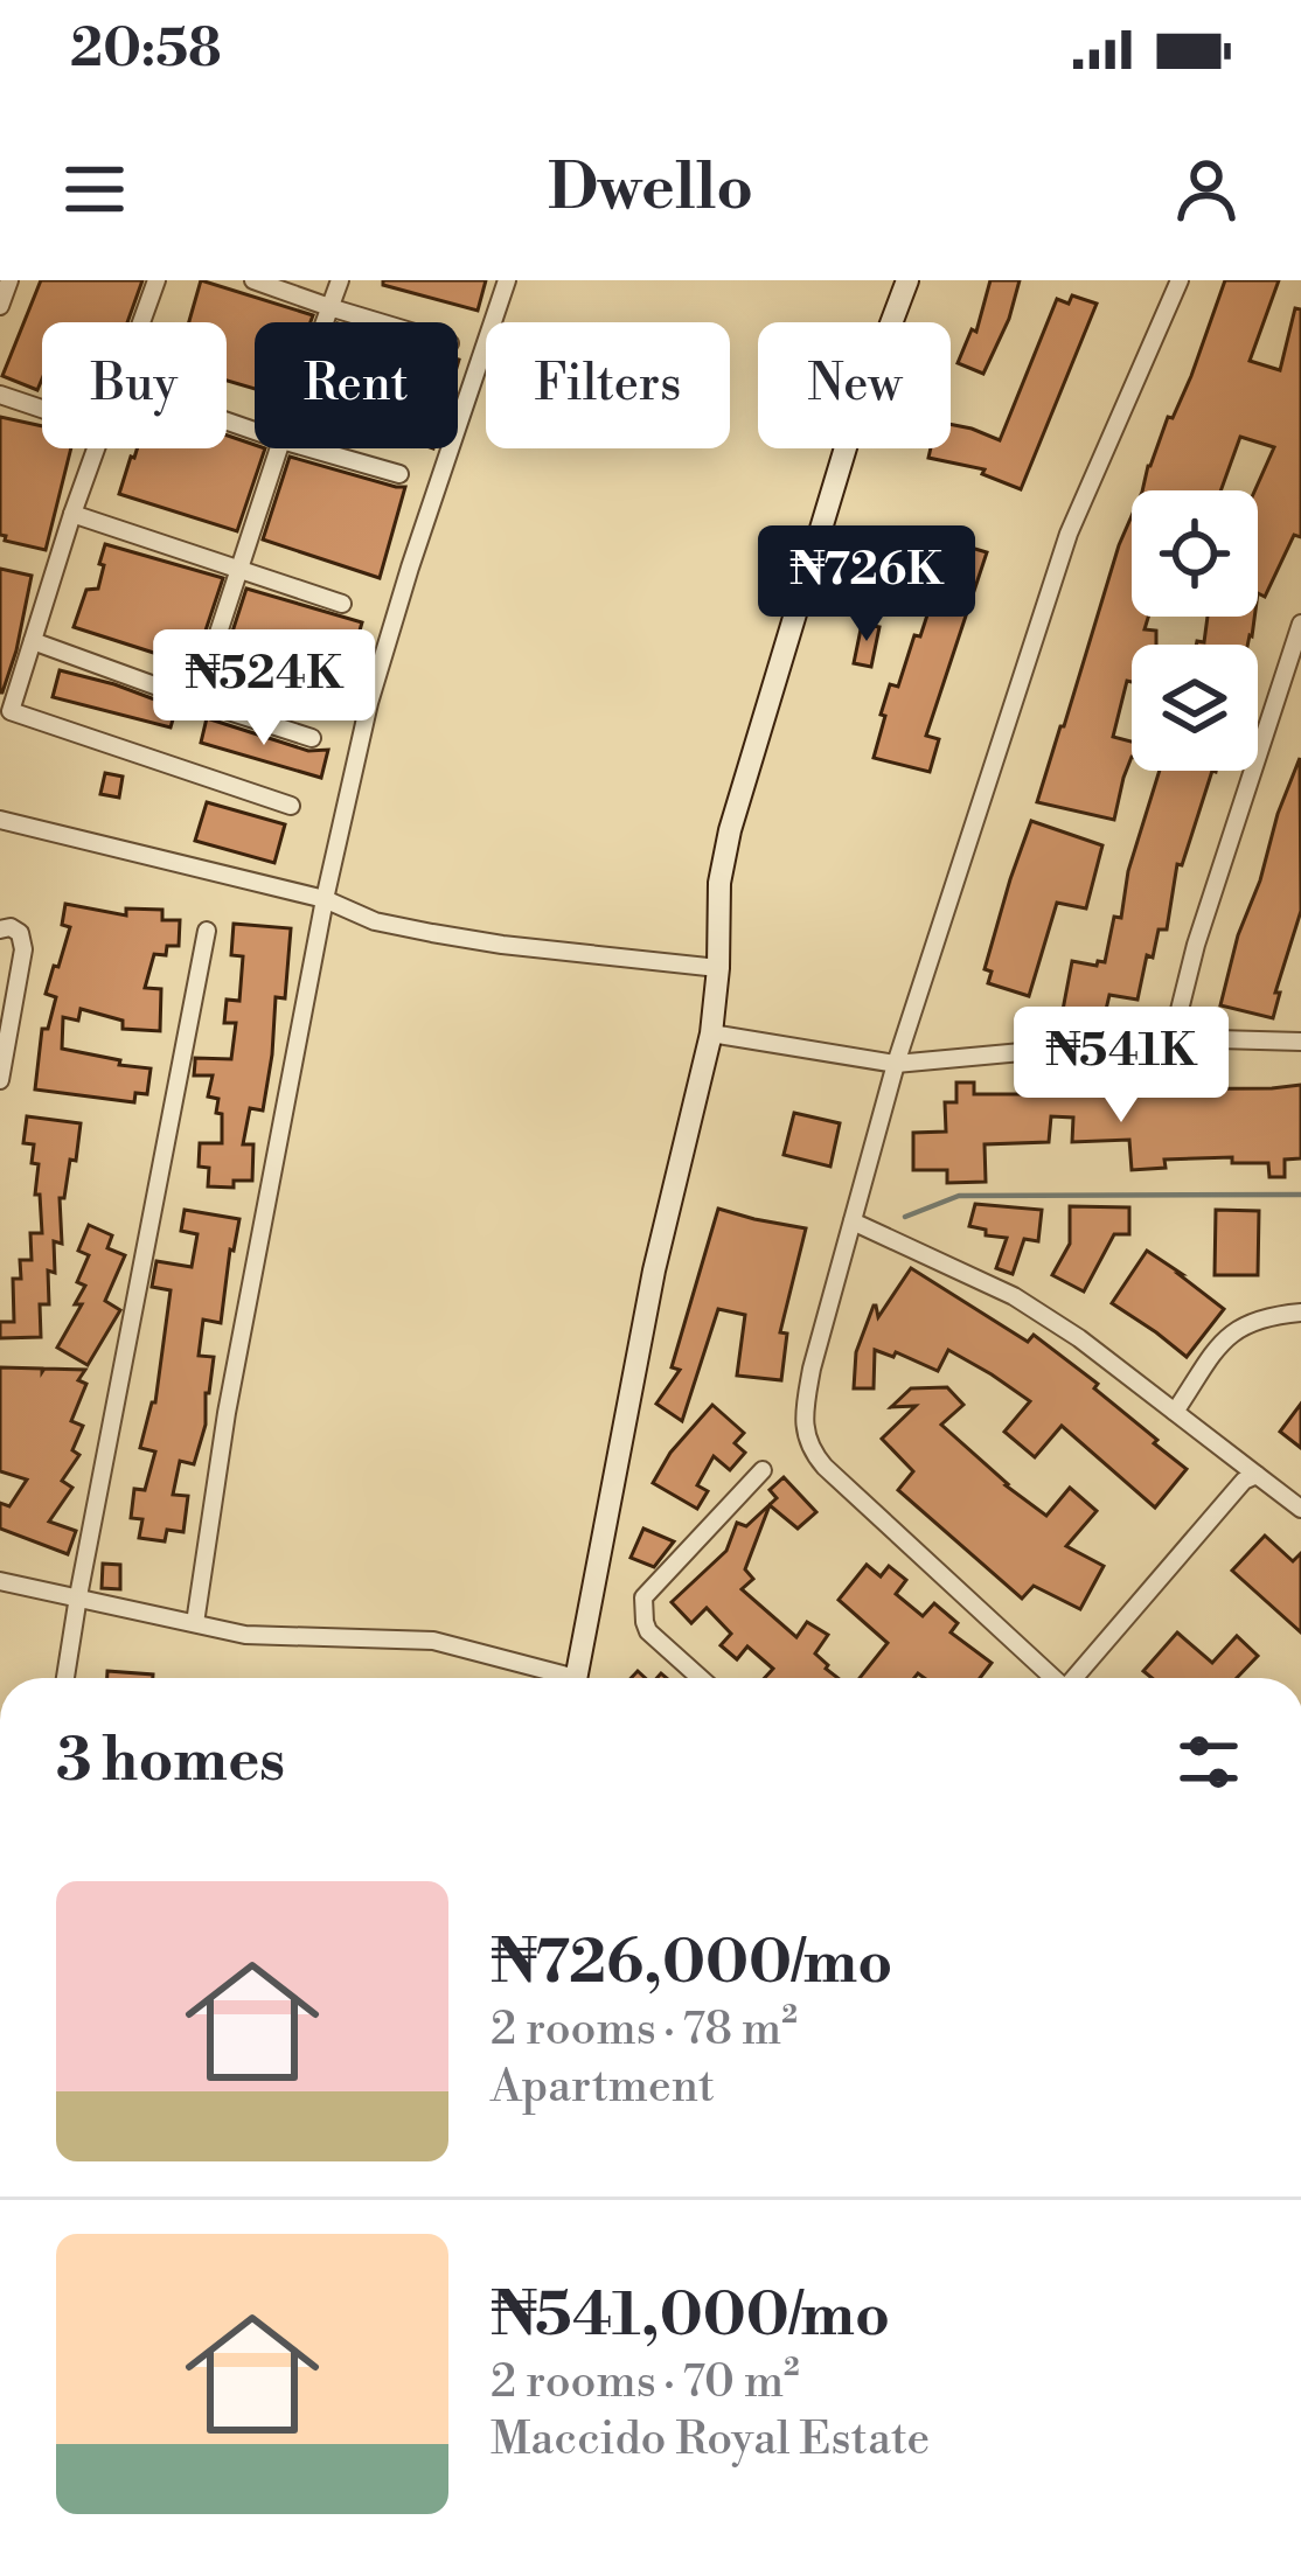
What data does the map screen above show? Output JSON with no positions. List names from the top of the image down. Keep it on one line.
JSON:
{"page":{"status":"20:58","header":"Dwello","chip":["Buy","Rent","Filters","New"],"price":["₦726K","₦524K","₦541K"],"heading":"3 homes","list":[{"name":"₦726,000/mo","note":"2 rooms · 78 m² · Apartment"},{"name":"₦541,000/mo","note":"2 rooms · 70 m² · Maccido Royal Estate"}]}}
